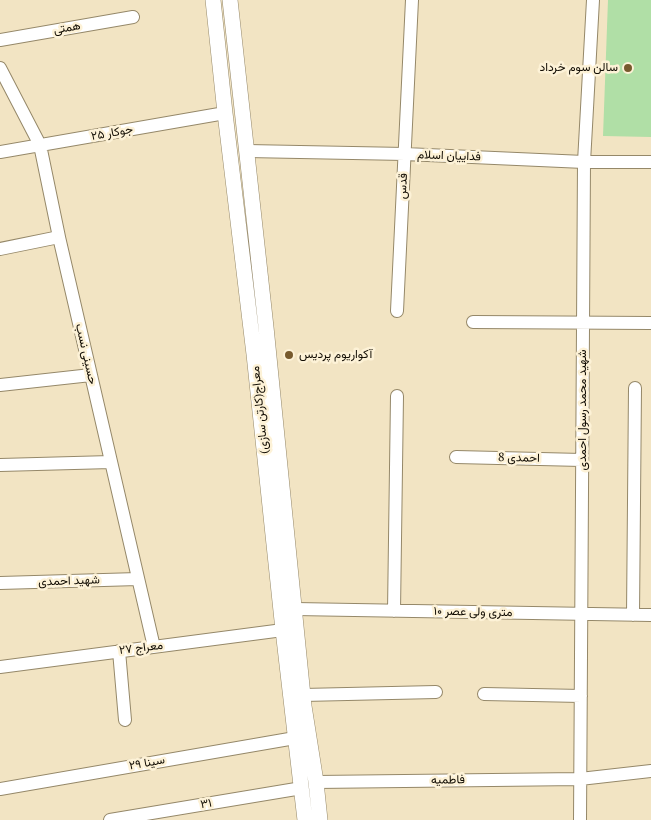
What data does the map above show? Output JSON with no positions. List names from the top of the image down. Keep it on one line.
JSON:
{"streets":{"street":["همتی","جوکار ۲۵","فداییان اسلام","قدس","حسینی نسب","معراج(کارتن سازی)","شهید محمد رسول احمدی","احمدی 8","شهید احمدی","۱۰ متری ولی عصر","معراج ۲۷","۲۹ سینا","فاطمیه","۳۱"]},"crossings":[["جوکار ۲۵","حسینی نسب"],["جوکار ۲۵","معراج(کارتن سازی)"],["فداییان اسلام","قدس"],["فداییان اسلام","معراج(کارتن سازی)"],["فداییان اسلام","شهید محمد رسول احمدی"],["حسینی نسب","شهید احمدی"],["حسینی نسب","معراج ۲۷"],["معراج(کارتن سازی)","۱۰ متری ولی عصر"],["معراج(کارتن سازی)","معراج ۲۷"],["معراج(کارتن سازی)","۲۹ سینا"],["معراج(کارتن سازی)","فاطمیه"],["معراج(کارتن سازی)","۳۱"],["شهید محمد رسول احمدی","احمدی 8"],["شهید محمد رسول احمدی","۱۰ متری ولی عصر"],["شهید محمد رسول احمدی","فاطمیه"]],"places":["سالن سوم خرداد","آکواریوم پردیس"]}
